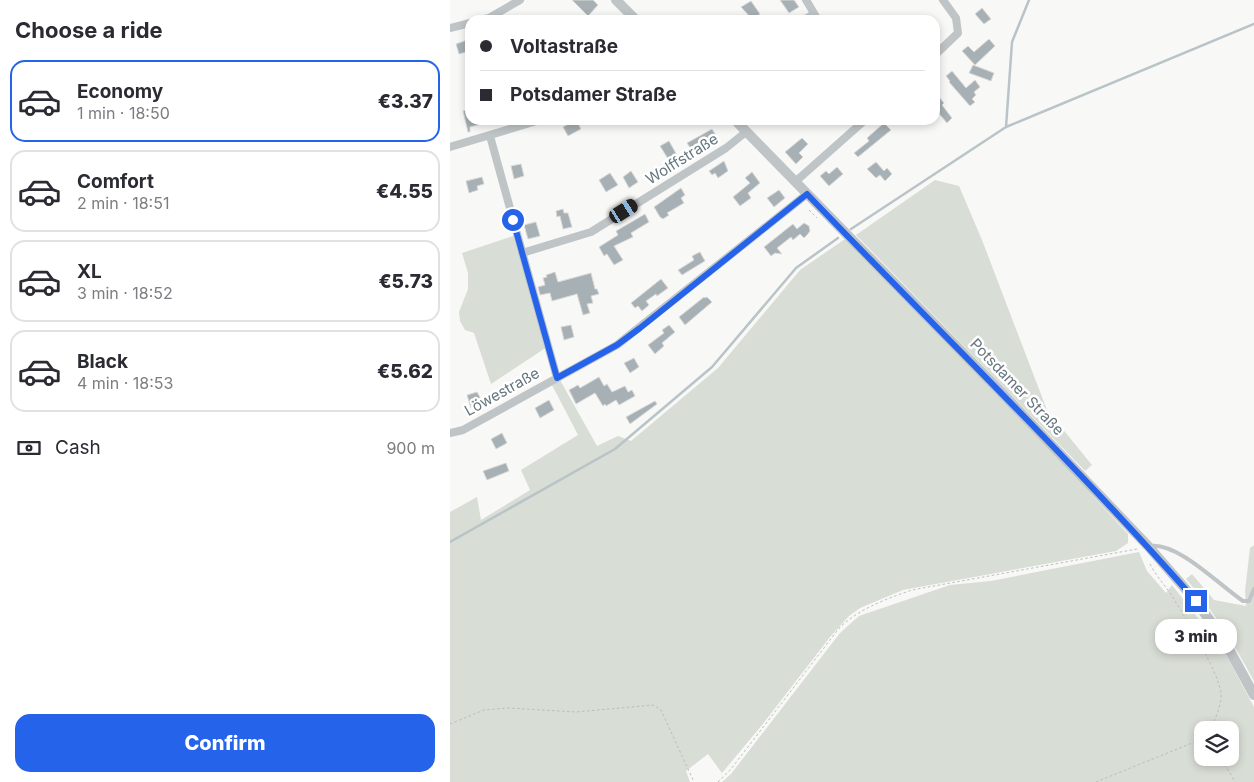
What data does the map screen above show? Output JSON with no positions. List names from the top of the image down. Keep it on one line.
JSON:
{"streets":{"street":["Wolffstraße","Potsdamer Straße","Löwestraße"]},"crossings":[["Wolffstraße","Potsdamer Straße"],["Potsdamer Straße","Löwestraße"]],"page":{"heading":"Choose a ride","banner":["Voltastraße","Potsdamer Straße"],"list":[{"name":"Economy","note":"1 min · 18:50","value":"€3.37"},{"name":"Comfort","note":"2 min · 18:51","value":"€4.55"},{"name":"XL","note":"3 min · 18:52","value":"€5.73"},{"name":"Black","note":"4 min · 18:53","value":"€5.62"}],"pay":["Cash","900 m"],"bubble":"3 min","buttons":"Confirm"}}
